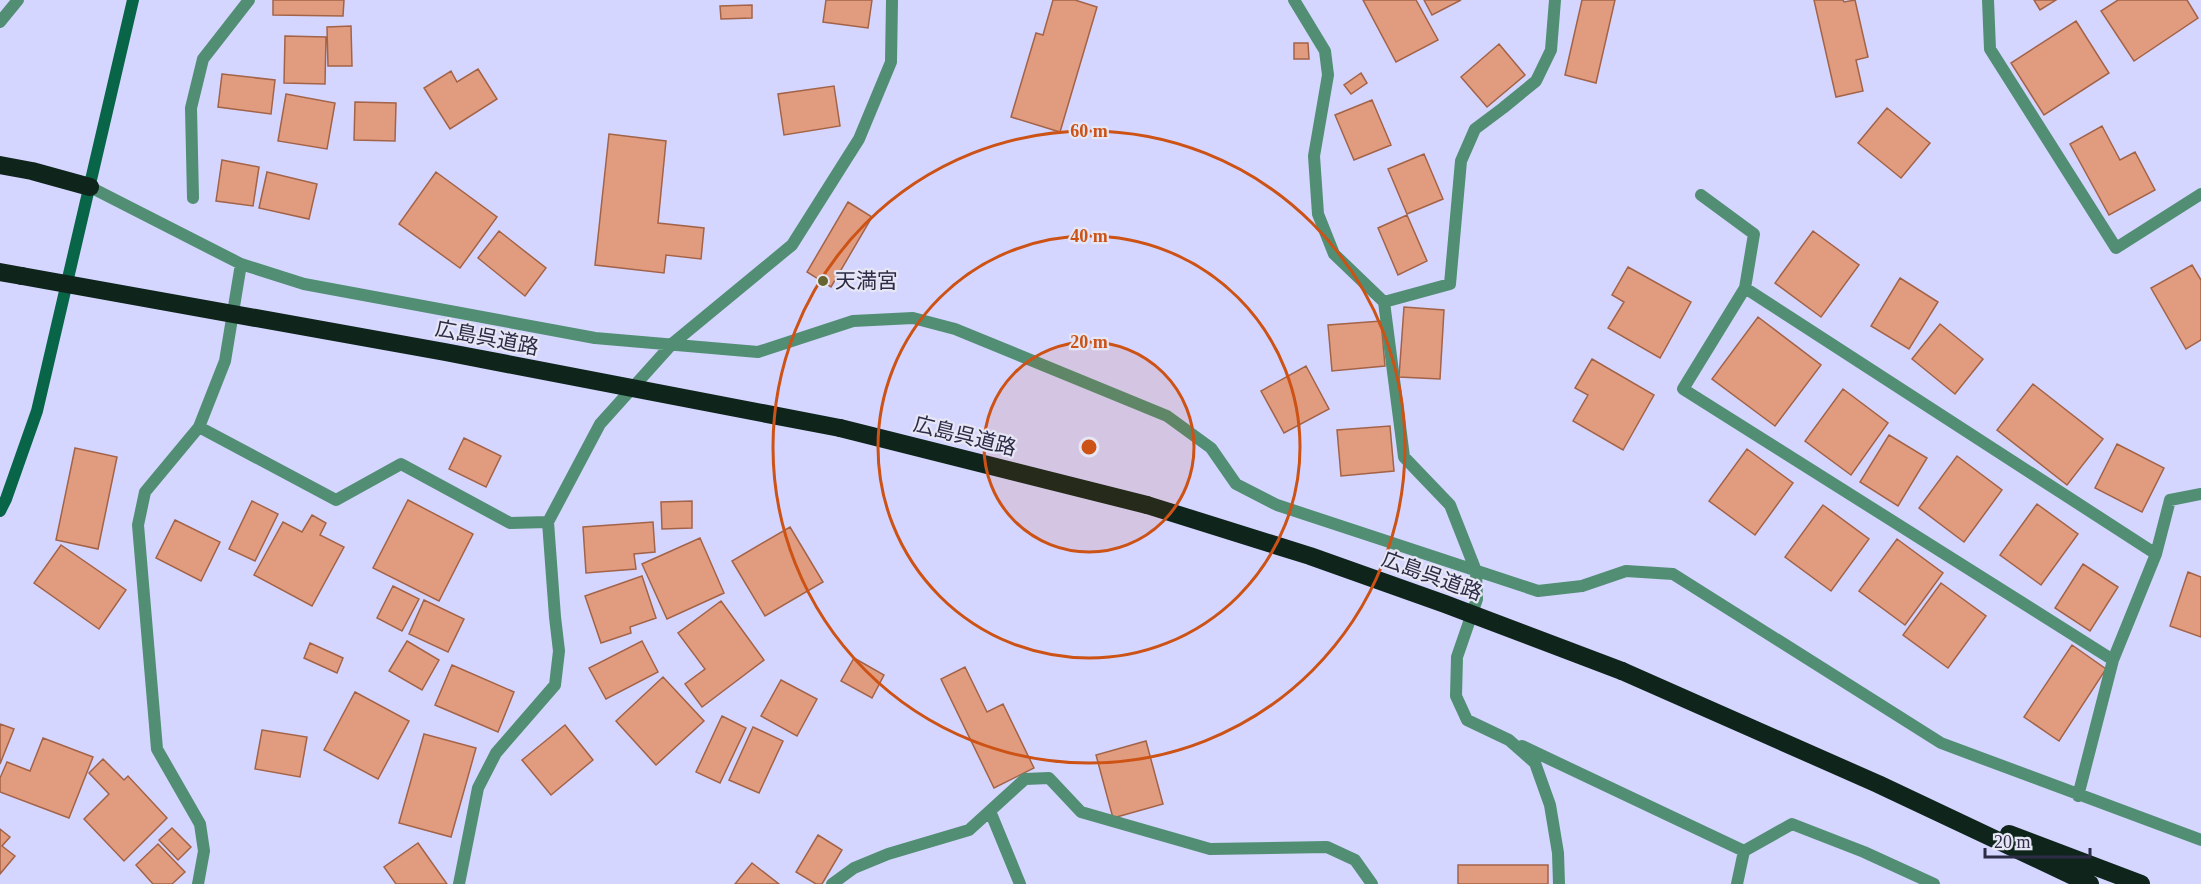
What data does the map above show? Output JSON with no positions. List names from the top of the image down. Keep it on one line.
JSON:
{"streets":{"highway":["広島呉道路"]},"places":["天満宮"],"scale_bar":"20 m","rings":["60 m","40 m","20 m"]}
